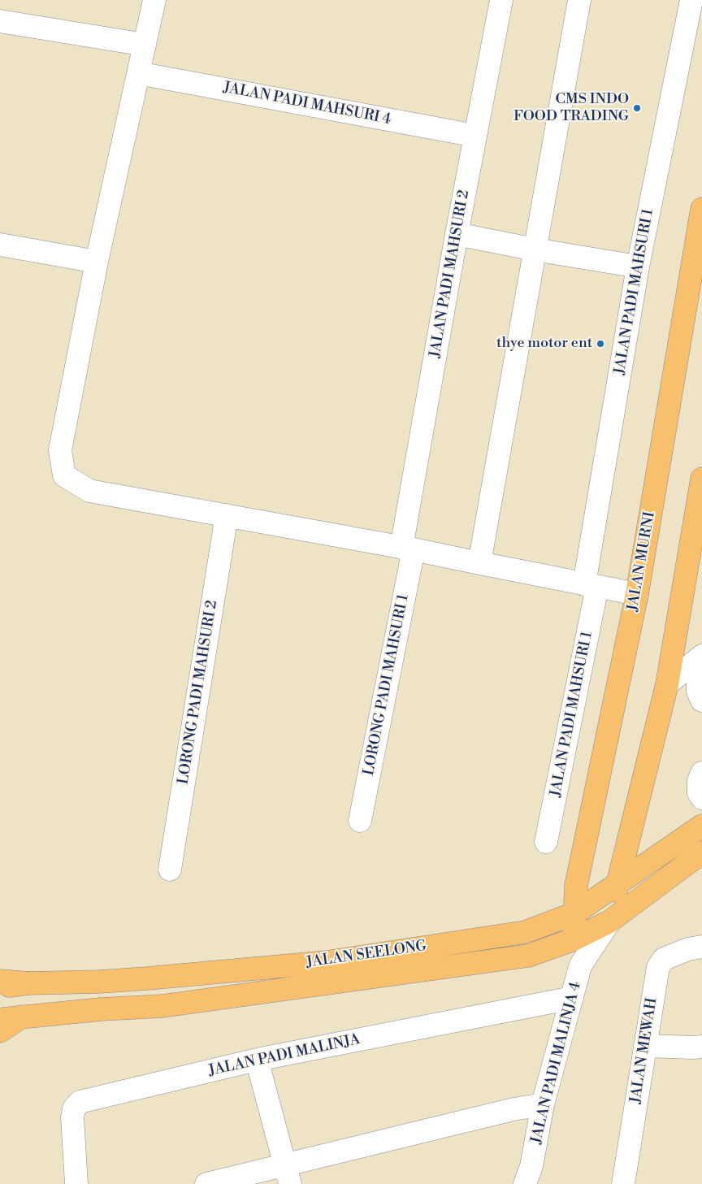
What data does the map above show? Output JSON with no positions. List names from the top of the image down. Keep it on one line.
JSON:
{"streets":{"main road":["JALAN MURNI","JALAN SEELONG"],"street":["JALAN PADI MAHSURI 4","JALAN PADI MAHSURI 2","JALAN PADI MAHSURI 1","LORONG PADI MAHSURI 1","LORONG PADI MAHSURI 2","JALAN MEWAH","JALAN PADI MALINJA","JALAN PADI MALINJA 4"]},"crossings":[["JALAN PADI MAHSURI 4","JALAN PADI MAHSURI 2"],["JALAN PADI MAHSURI 2","LORONG PADI MAHSURI 1"],["JALAN MURNI","JALAN SEELONG"],["JALAN MURNI","JALAN PADI MALINJA 4"],["JALAN SEELONG","JALAN PADI MALINJA 4"],["JALAN PADI MALINJA","JALAN PADI MALINJA 4"]],"places":["CMS INDO FOOD TRADING","thye motor ent"]}
